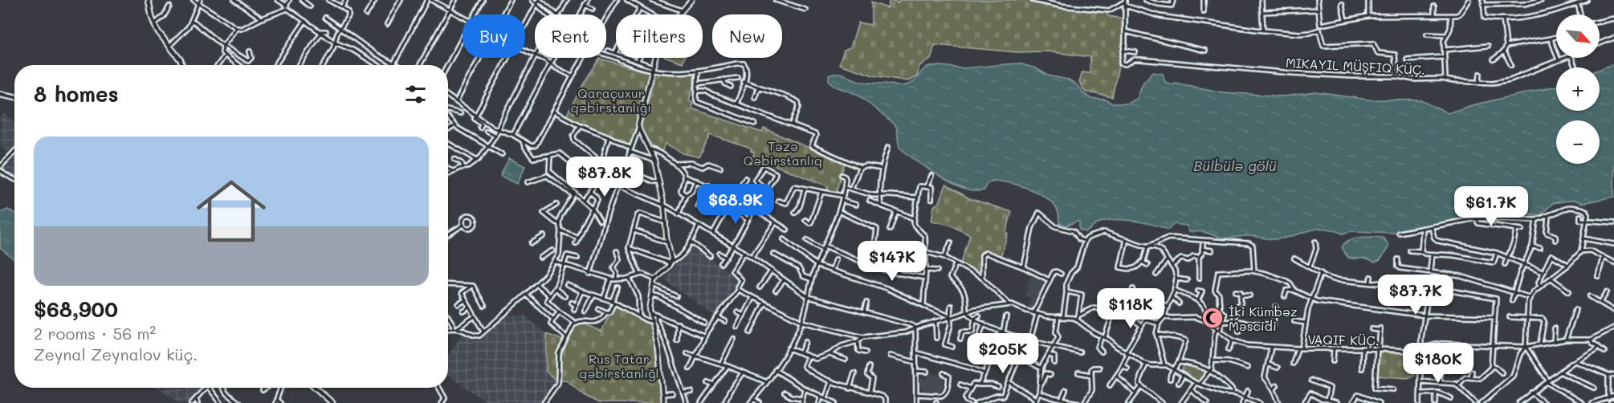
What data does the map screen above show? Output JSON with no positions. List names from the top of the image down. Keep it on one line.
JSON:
{"streets":{"street":["VAQIF KÜÇ."]},"water":["Bülbülə gölü"],"parks":["Qaraçuxur qəbirstanlığı","Təzə Qəbirstanlıq","Rus Tatar qəbirstanlığl"],"places":{"mosque":["İki Kümbəz Məscidi"]},"north":"bottom right","page":{"map_buttons":["+","−"],"chip":["Buy","Rent","Filters","New"],"heading":"8 homes","list":[{"name":"$68,900","note":"2 rooms · 56 m² · Zeynal Zeynalov küç."}],"price":["$87.8K","$68.9K","$61.7K","$147K","$87.7K","$118K","$205K","$180K"]}}
